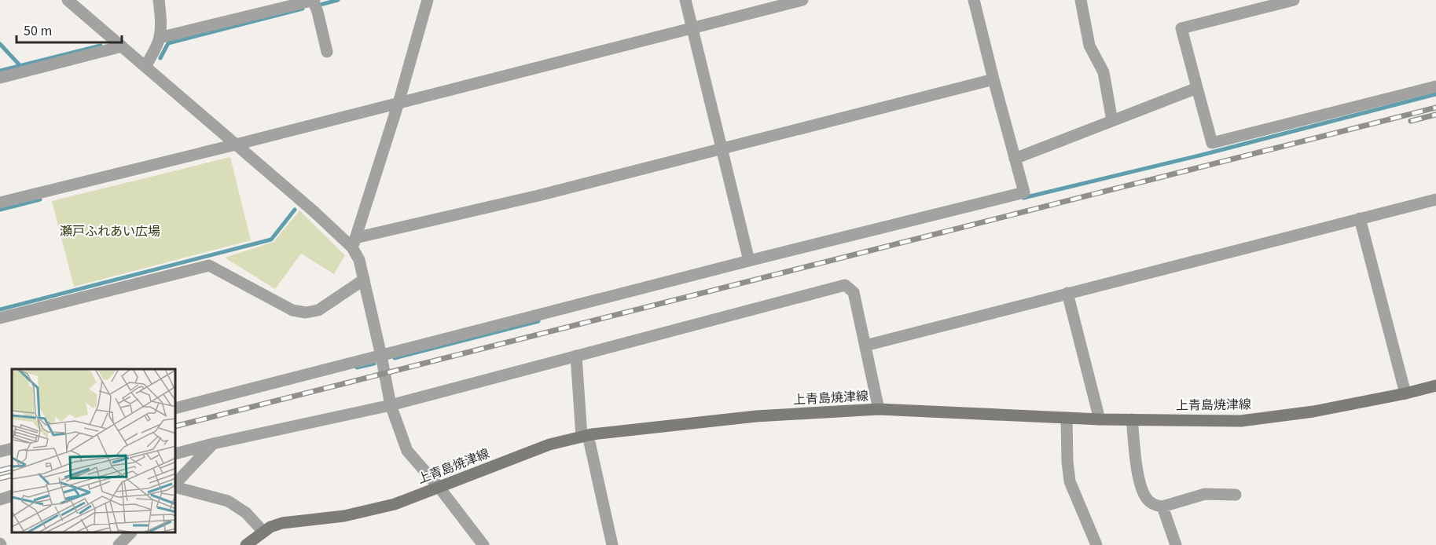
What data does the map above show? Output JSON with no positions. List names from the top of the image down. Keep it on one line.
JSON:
{"streets":{"main road":["上青島焼津線"]},"parks":["瀬戸ふれあい広場"],"scale_bar":"50 m"}
